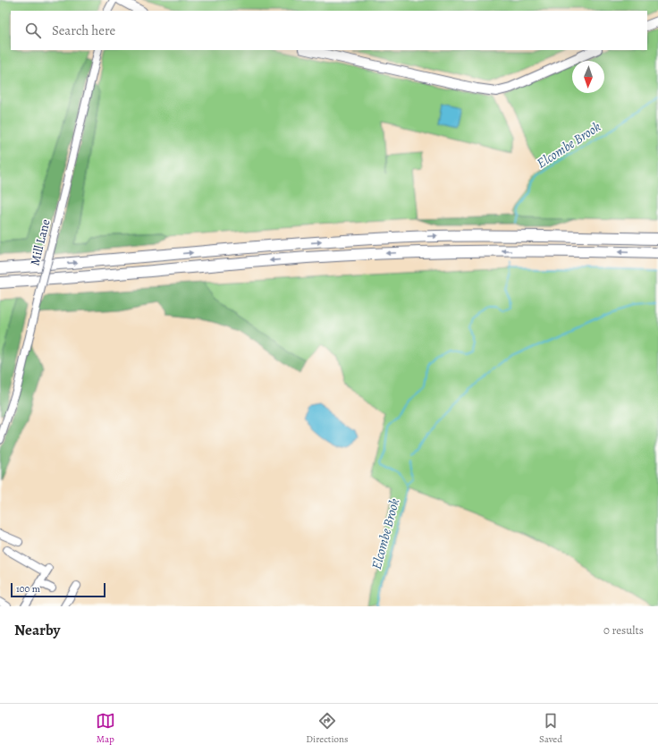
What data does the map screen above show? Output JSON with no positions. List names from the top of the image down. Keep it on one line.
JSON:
{"streets":{"street":["Mill Lane"]},"water":["Elcombe Brook"],"scale_bar":"100 m","north":"bottom","page":{"search":"Search here","scale":"100 m","heading":["Nearby","0 results"],"nav":["Map","Directions","Saved"]}}
